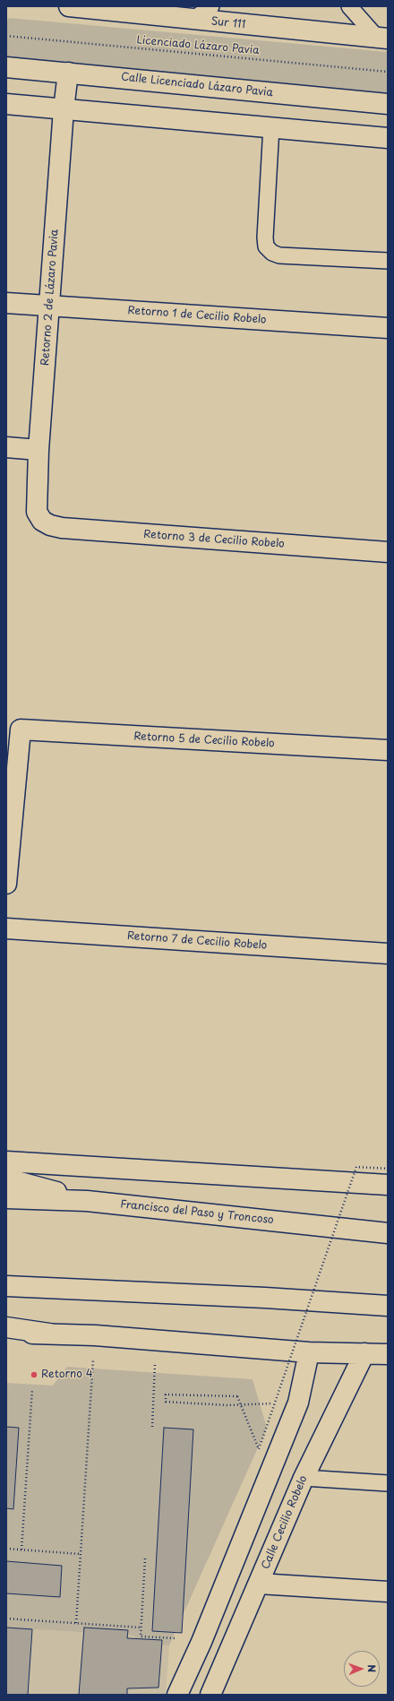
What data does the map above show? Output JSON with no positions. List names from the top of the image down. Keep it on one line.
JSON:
{"streets":{"main road":["Sur 111","Calle Licenciado Lázaro Pavia","Retorno 2 de Lázaro Pavia","Retorno 1 de Cecilio Robelo","Retorno 3 de Cecilio Robelo","Retorno 5 de Cecilio Robelo","Retorno 7 de Cecilio Robelo","Francisco del Paso y Troncoso","Calle Cecilio Robelo"],"path":["Licenciado Lázaro Pavia"]},"crossings":[["Calle Licenciado Lázaro Pavia","Retorno 2 de Lázaro Pavia"],["Retorno 2 de Lázaro Pavia","Retorno 1 de Cecilio Robelo"],["Retorno 2 de Lázaro Pavia","Retorno 3 de Cecilio Robelo"]],"places":["Retorno 4"],"north":"right"}
